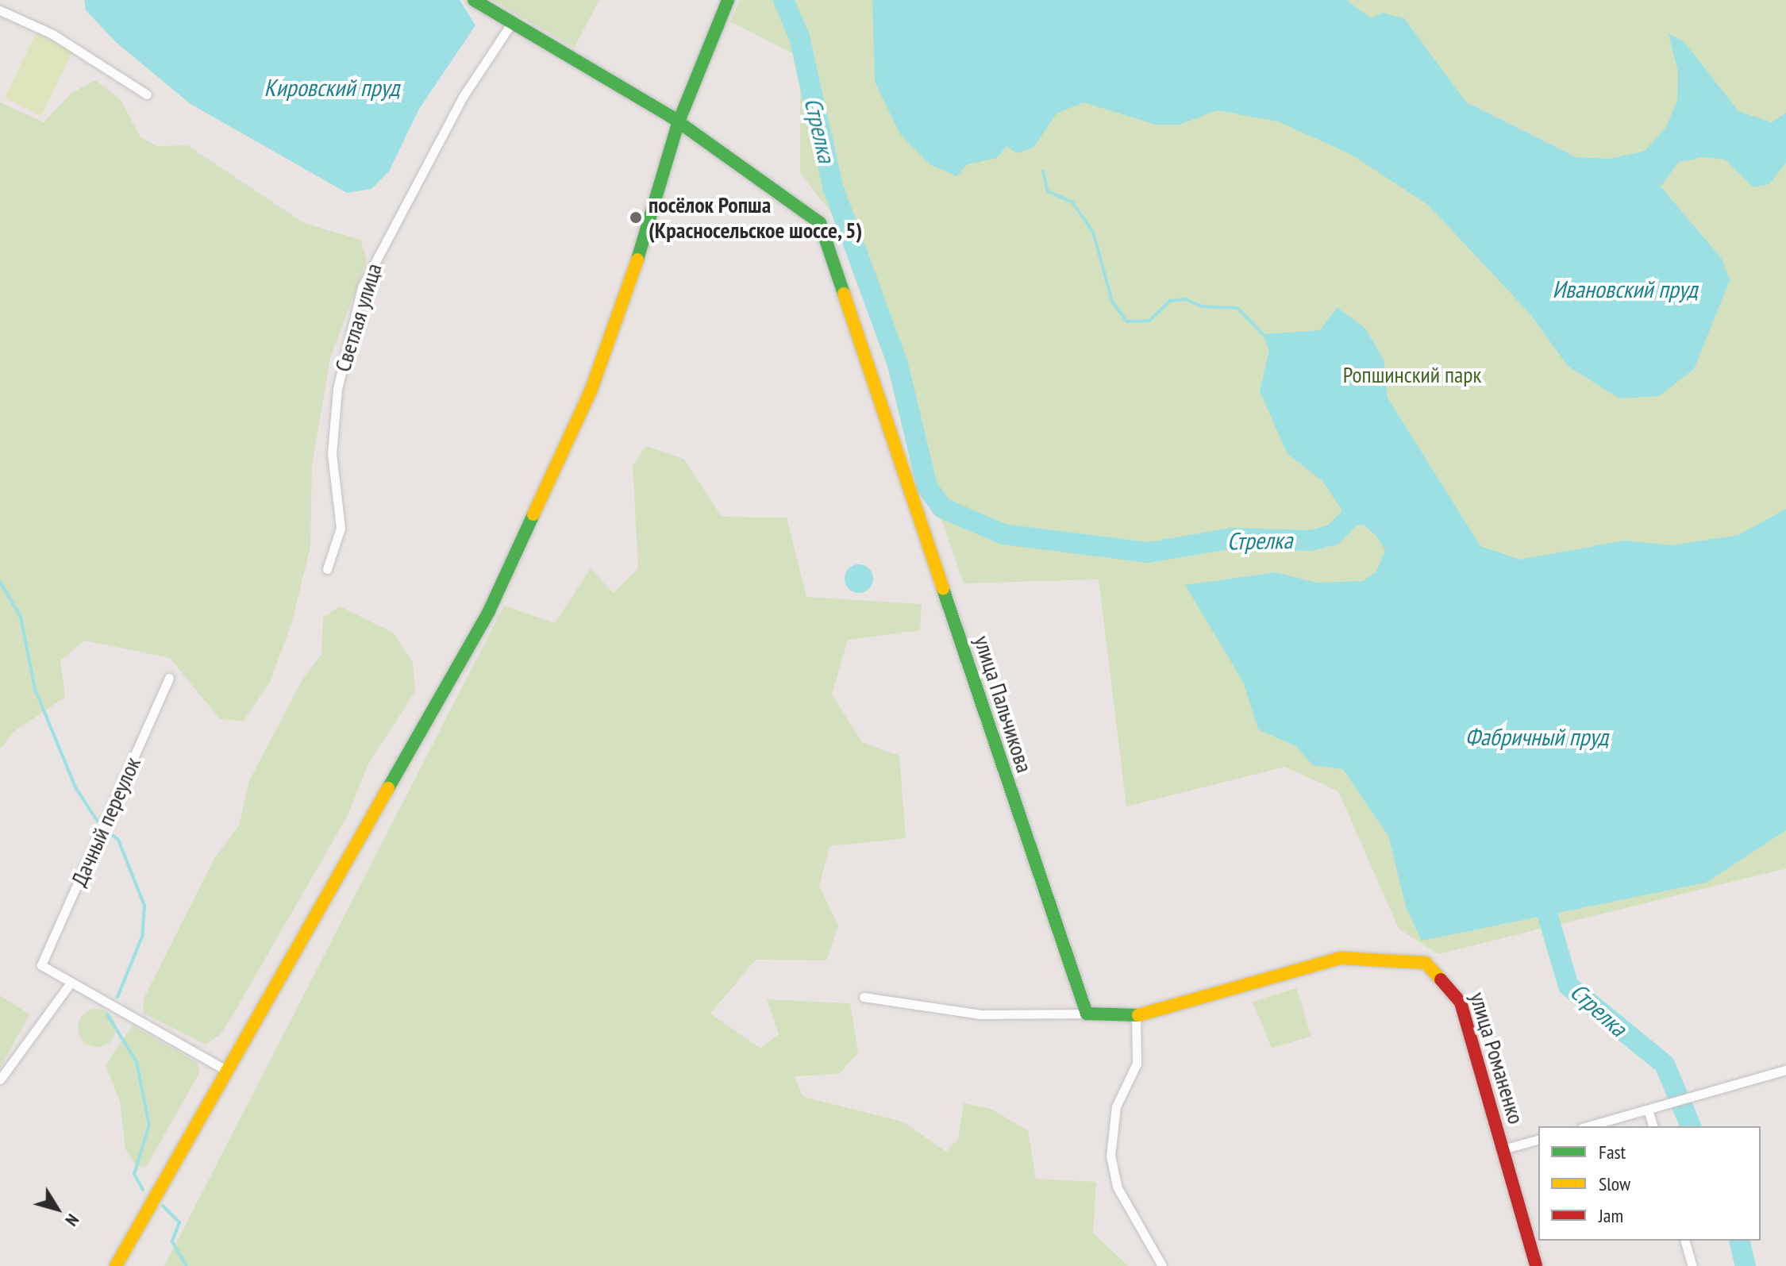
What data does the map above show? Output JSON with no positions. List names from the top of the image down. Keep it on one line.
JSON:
{"streets":{"street":["Светлая улица","улица Пальчикова","Дачный переулок","улица Романенко"]},"crossings":[["Светлая улица","улица Пальчикова"]],"water":["Кировский пруд","Стрелка","Ивановский пруд","Фабричный пруд"],"parks":["Ропшинский парк"],"places":["посёлок Ропша (Красносельское шоссе, 5)"],"legend":["Fast","Slow","Jam"],"north":"bottom right"}
